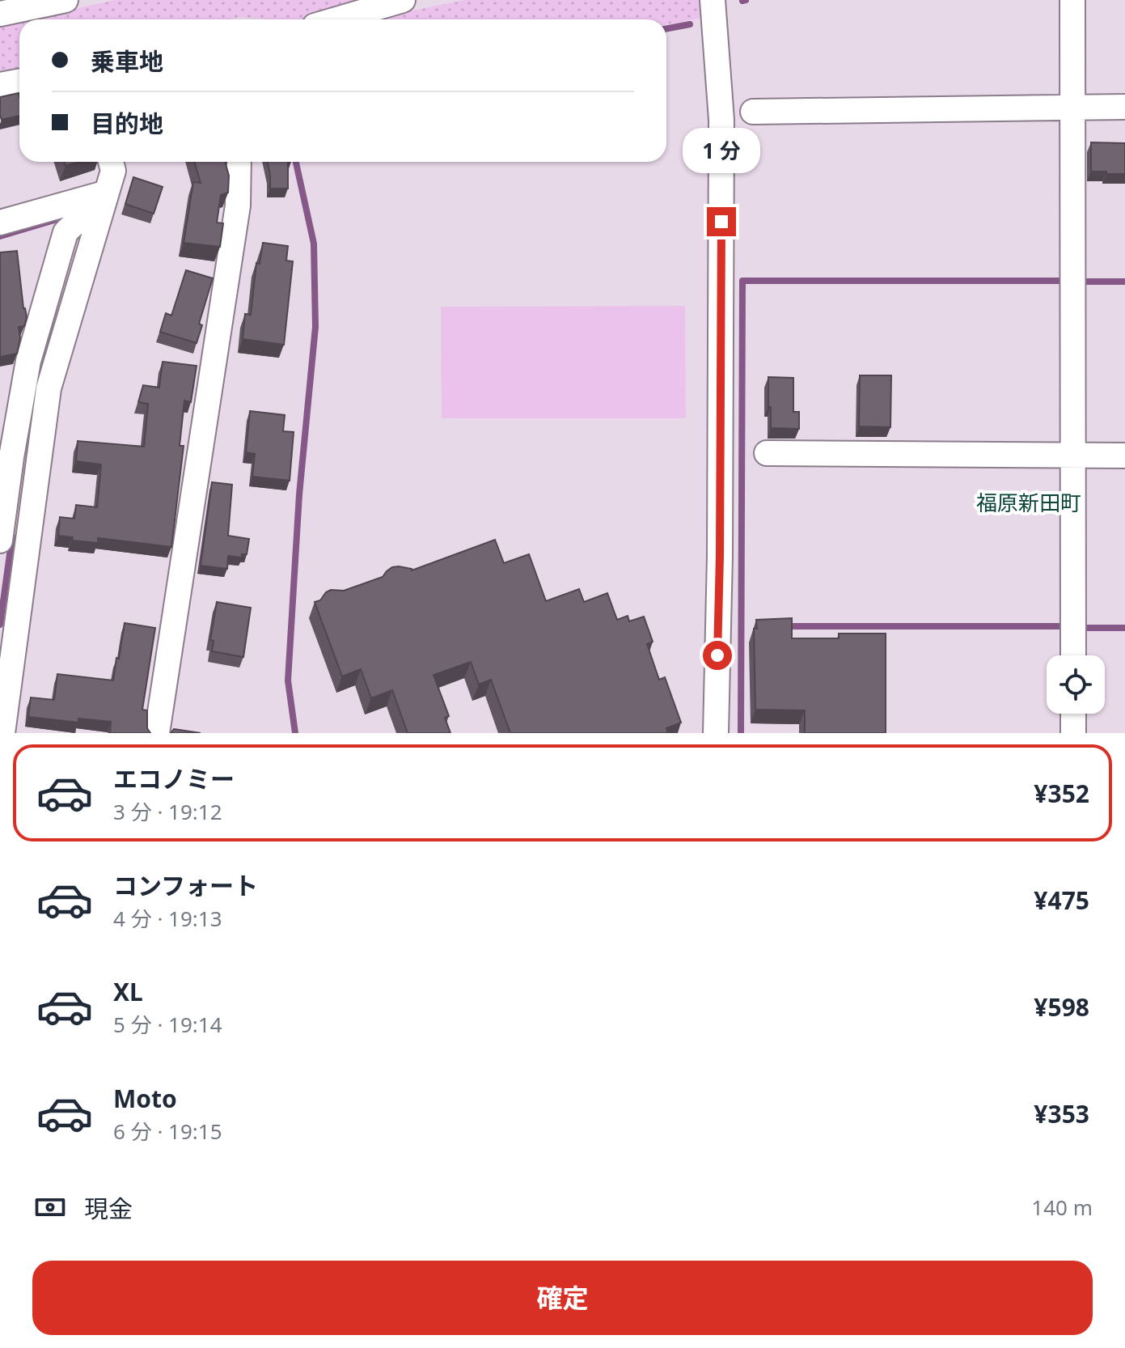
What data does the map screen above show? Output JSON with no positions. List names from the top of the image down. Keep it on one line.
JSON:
{"districts":["福原新田町"],"page":{"banner":["乗車地","目的地"],"bubble":"1 分","list":[{"name":"エコノミー","note":"3 分 · 19:12","value":"¥352"},{"name":"コンフォート","note":"4 分 · 19:13","value":"¥475"},{"name":"XL","note":"5 分 · 19:14","value":"¥598"},{"name":"Moto","note":"6 分 · 19:15","value":"¥353"}],"pay":["現金","140 m"],"buttons":"確定"}}
